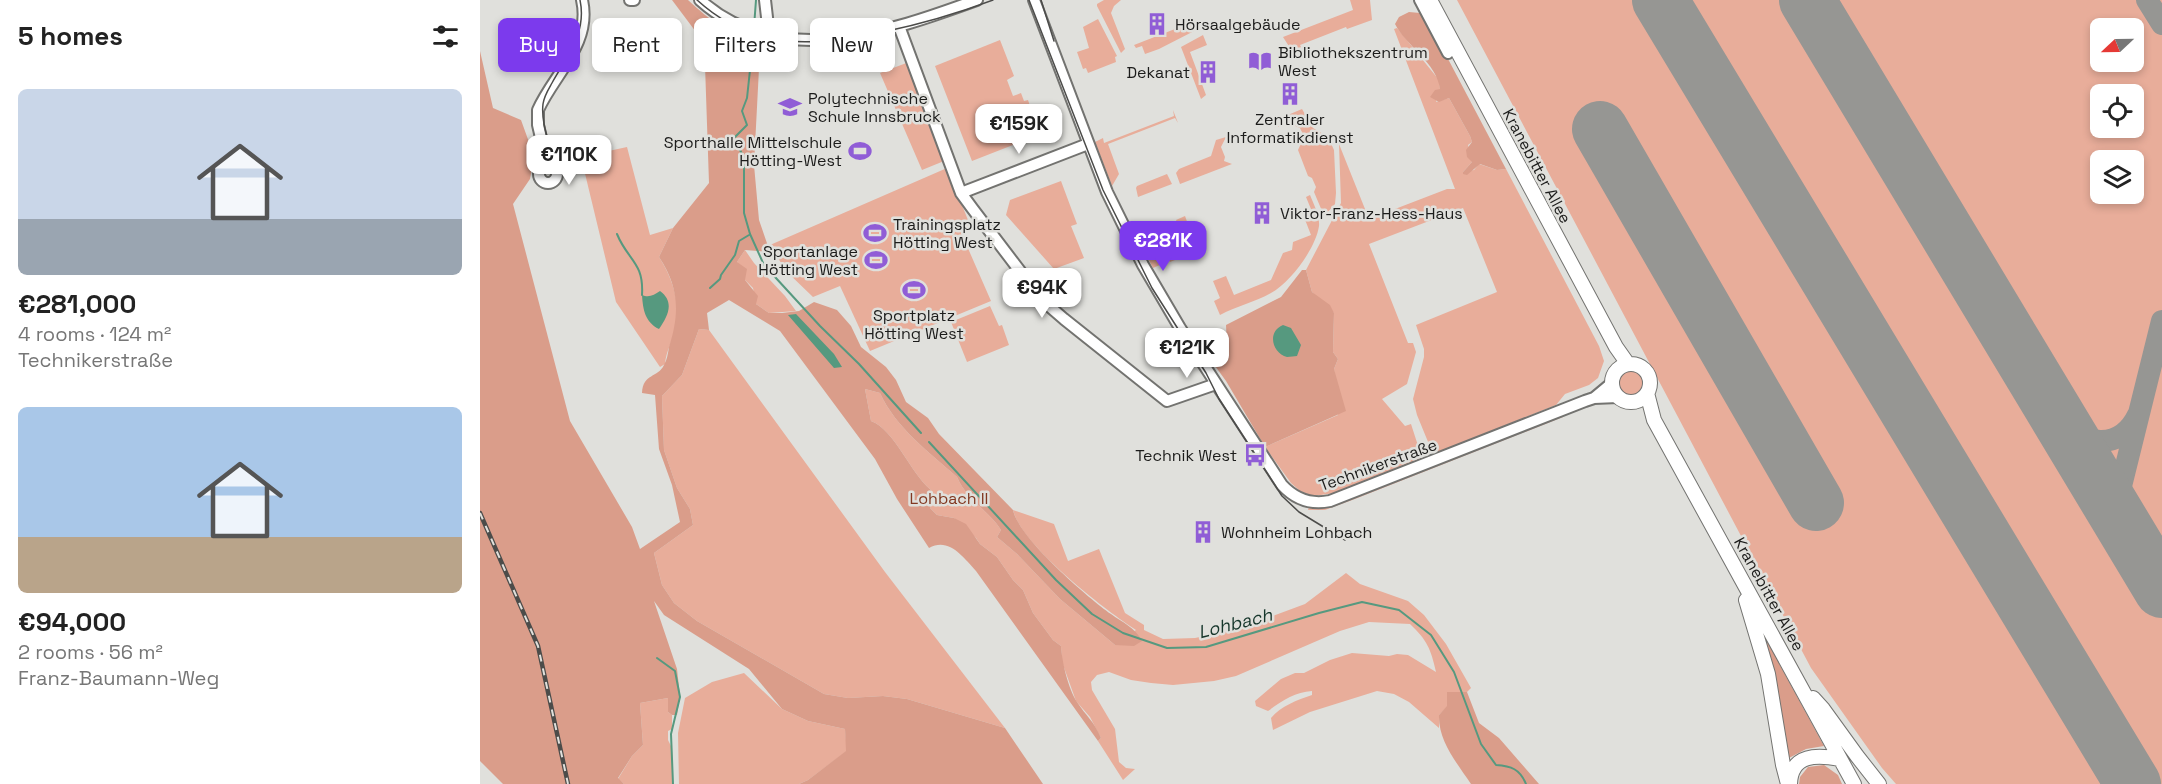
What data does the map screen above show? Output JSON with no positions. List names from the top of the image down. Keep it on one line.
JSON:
{"streets":{"main road":["Kranebitter Allee"],"street":["Technikerstraße"]},"crossings":[["Kranebitter Allee","Technikerstraße"]],"water":["Lohbach"],"parks":["Lohbach II"],"places":{"building":["Hörsaalgebäude","Dekanat","Zentraler Informatikdienst","Viktor-Franz-Hess-Haus","Wohnheim Lohbach"],"library":["Bibliothekszentrum West"],"school or university":["Polytechnische Schule Innsbruck"],"sports":["Sporthalle Mittelschule Hötting-West","Trainingsplatz Hötting West","Sportanlage Hötting West","Sportplatz Hötting West"],"bus stop":["Technik West"]},"north":"left","page":{"heading":"5 homes","chip":["Buy","Rent","Filters","New"],"list":[{"name":"€281,000","note":"4 rooms · 124 m² · Technikerstraße"},{"name":"€94,000","note":"2 rooms · 56 m² · Franz-Baumann-Weg"}],"price":["€159K","€110K","€281K","€94K","€121K"]}}
